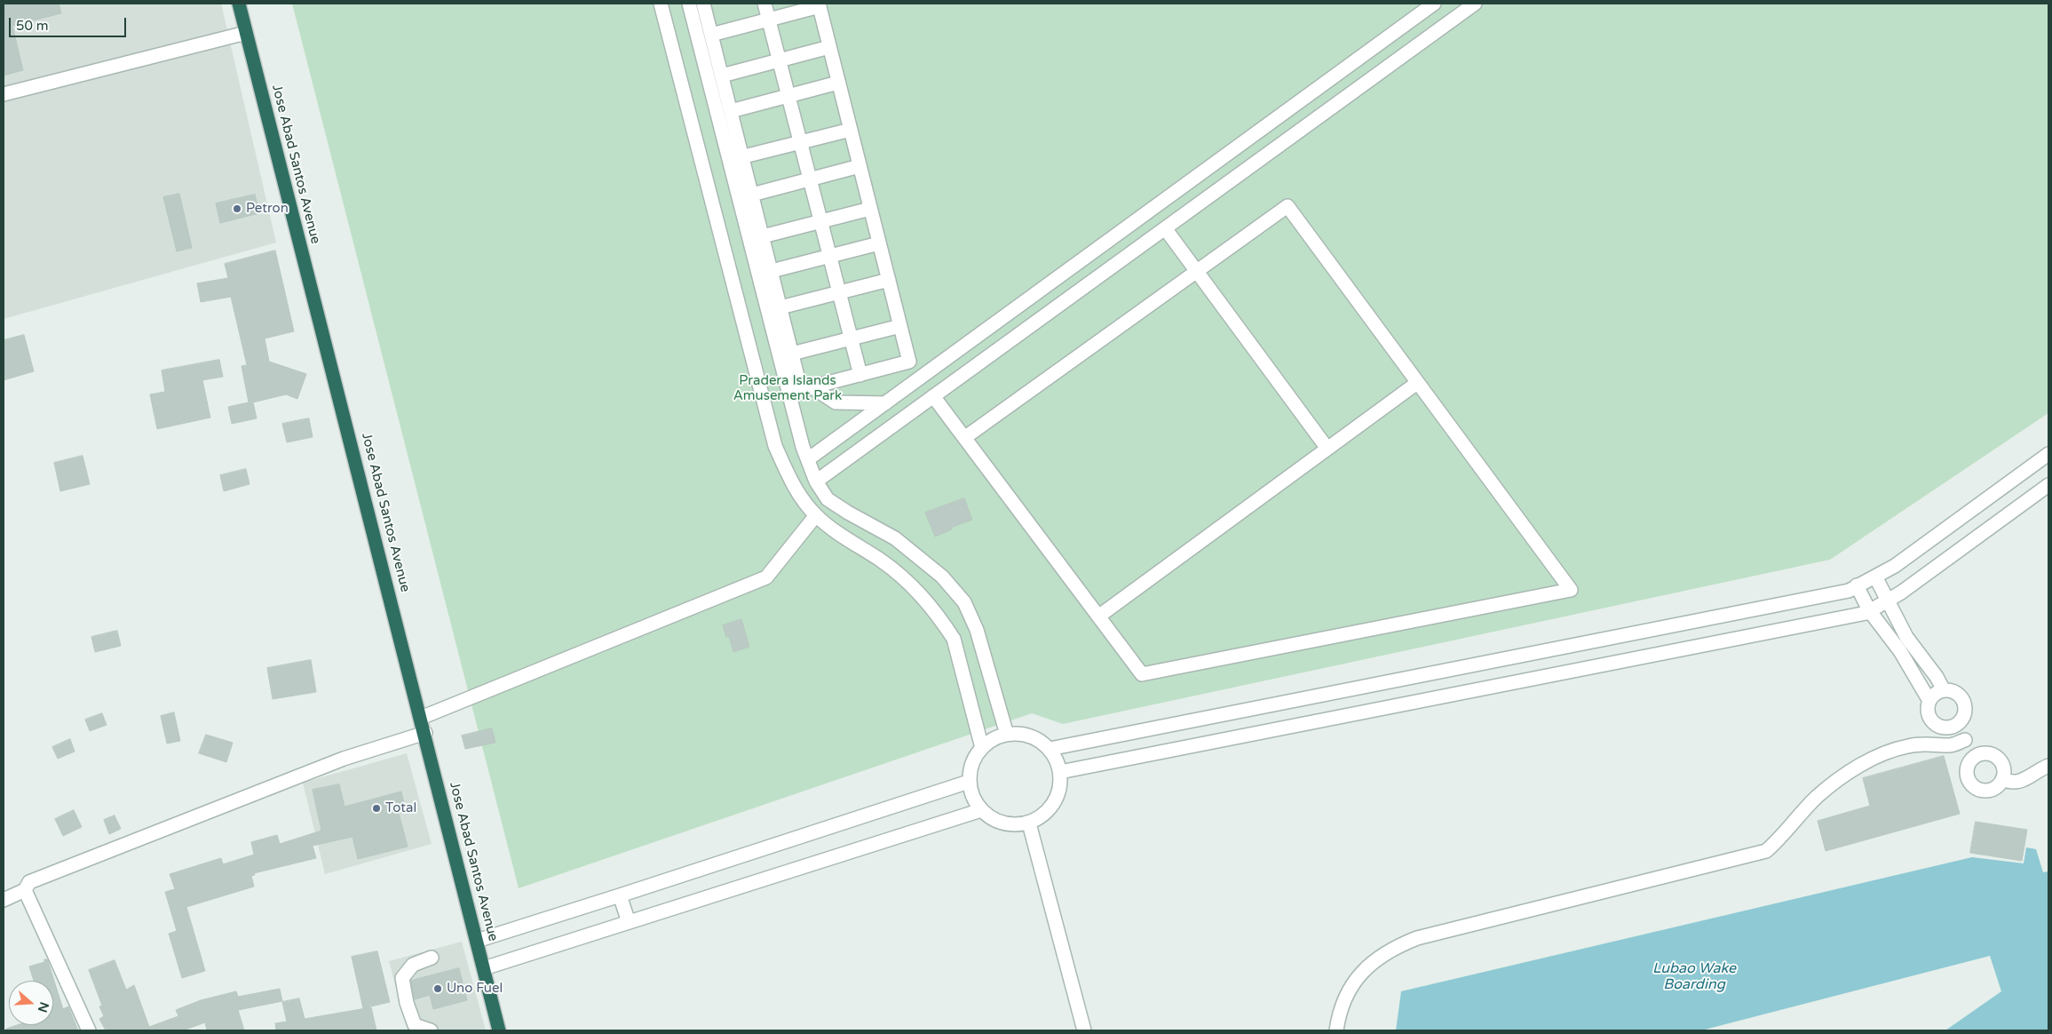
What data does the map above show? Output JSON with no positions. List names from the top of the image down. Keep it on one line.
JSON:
{"streets":{"highway":["Jose Abad Santos Avenue"]},"water":["Lubao Wake Boarding"],"parks":["Pradera Islands Amusement Park"],"places":["Petron","Total","Uno Fuel"],"scale_bar":"50 m","north":"right"}
